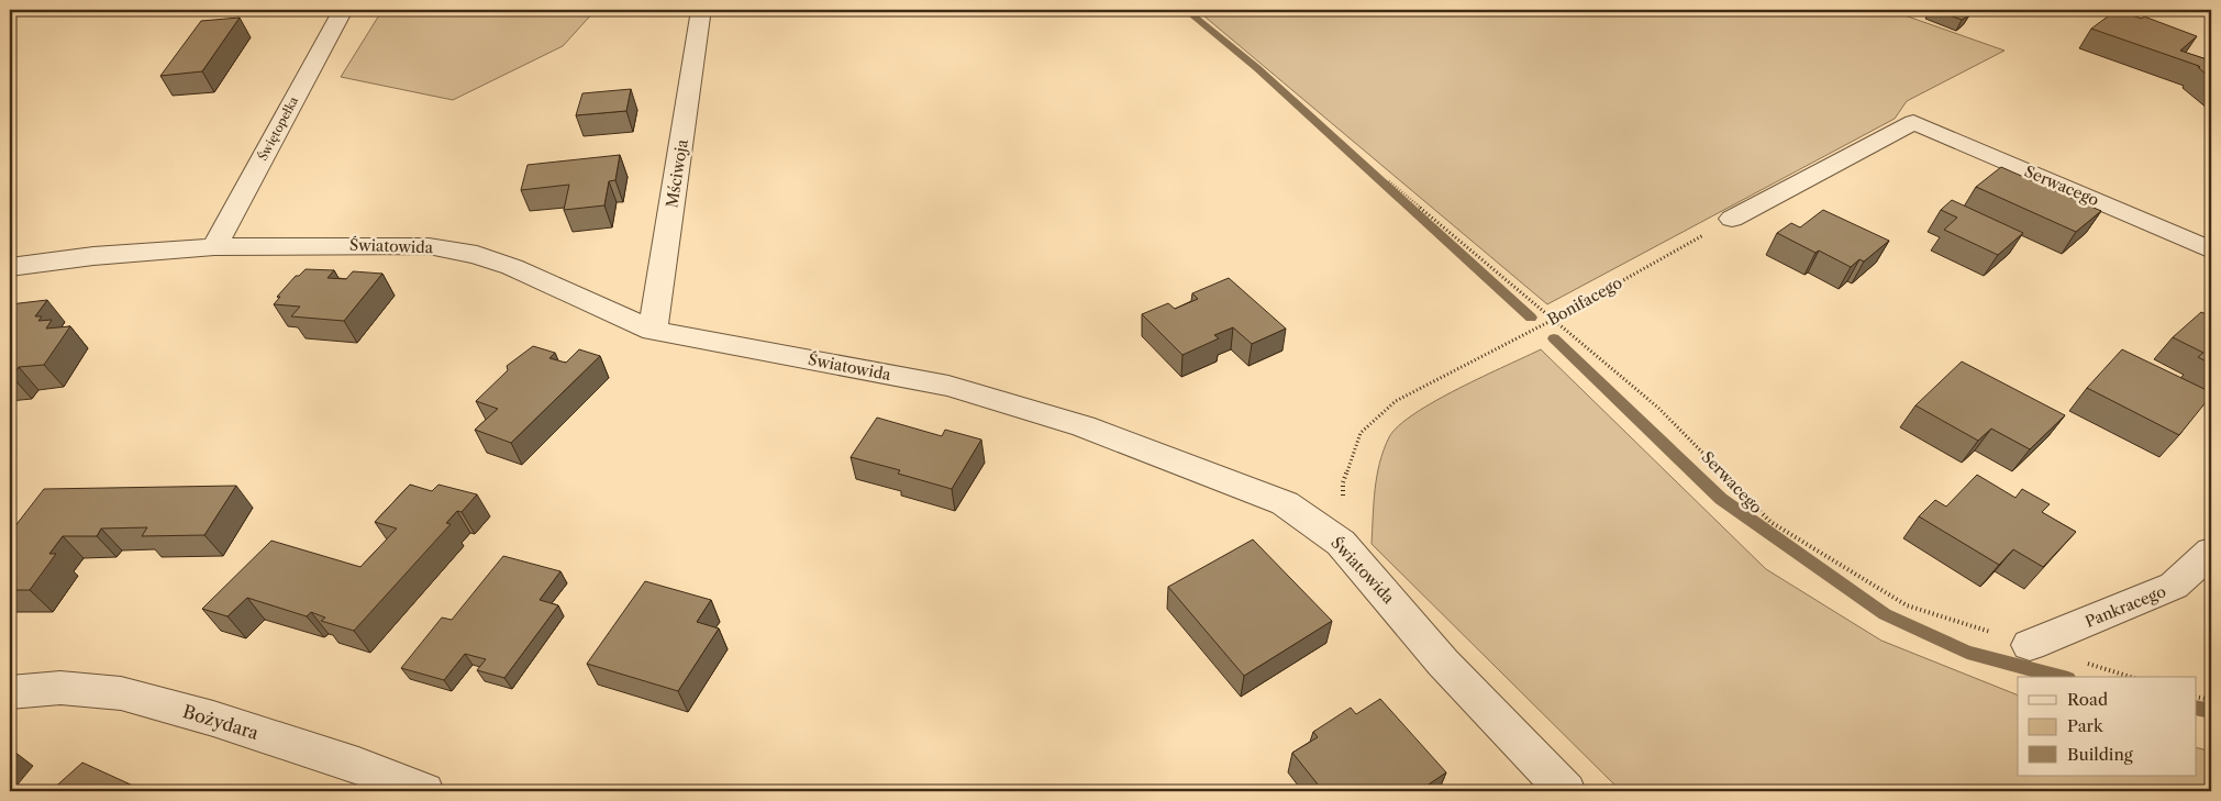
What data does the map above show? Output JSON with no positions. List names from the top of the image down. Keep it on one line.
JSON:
{"streets":{"street":["Świętopełka","Mściwoja","Serwacego","Światowida","Pankracego","Bożydara"],"path":["Bonifacego"]},"crossings":[["Świętopełka","Światowida"],["Mściwoja","Światowida"],["Serwacego","Bonifacego"],["Serwacego","Pankracego"],["Światowida","Bonifacego"]],"legend":["Road","Park","Building"]}
